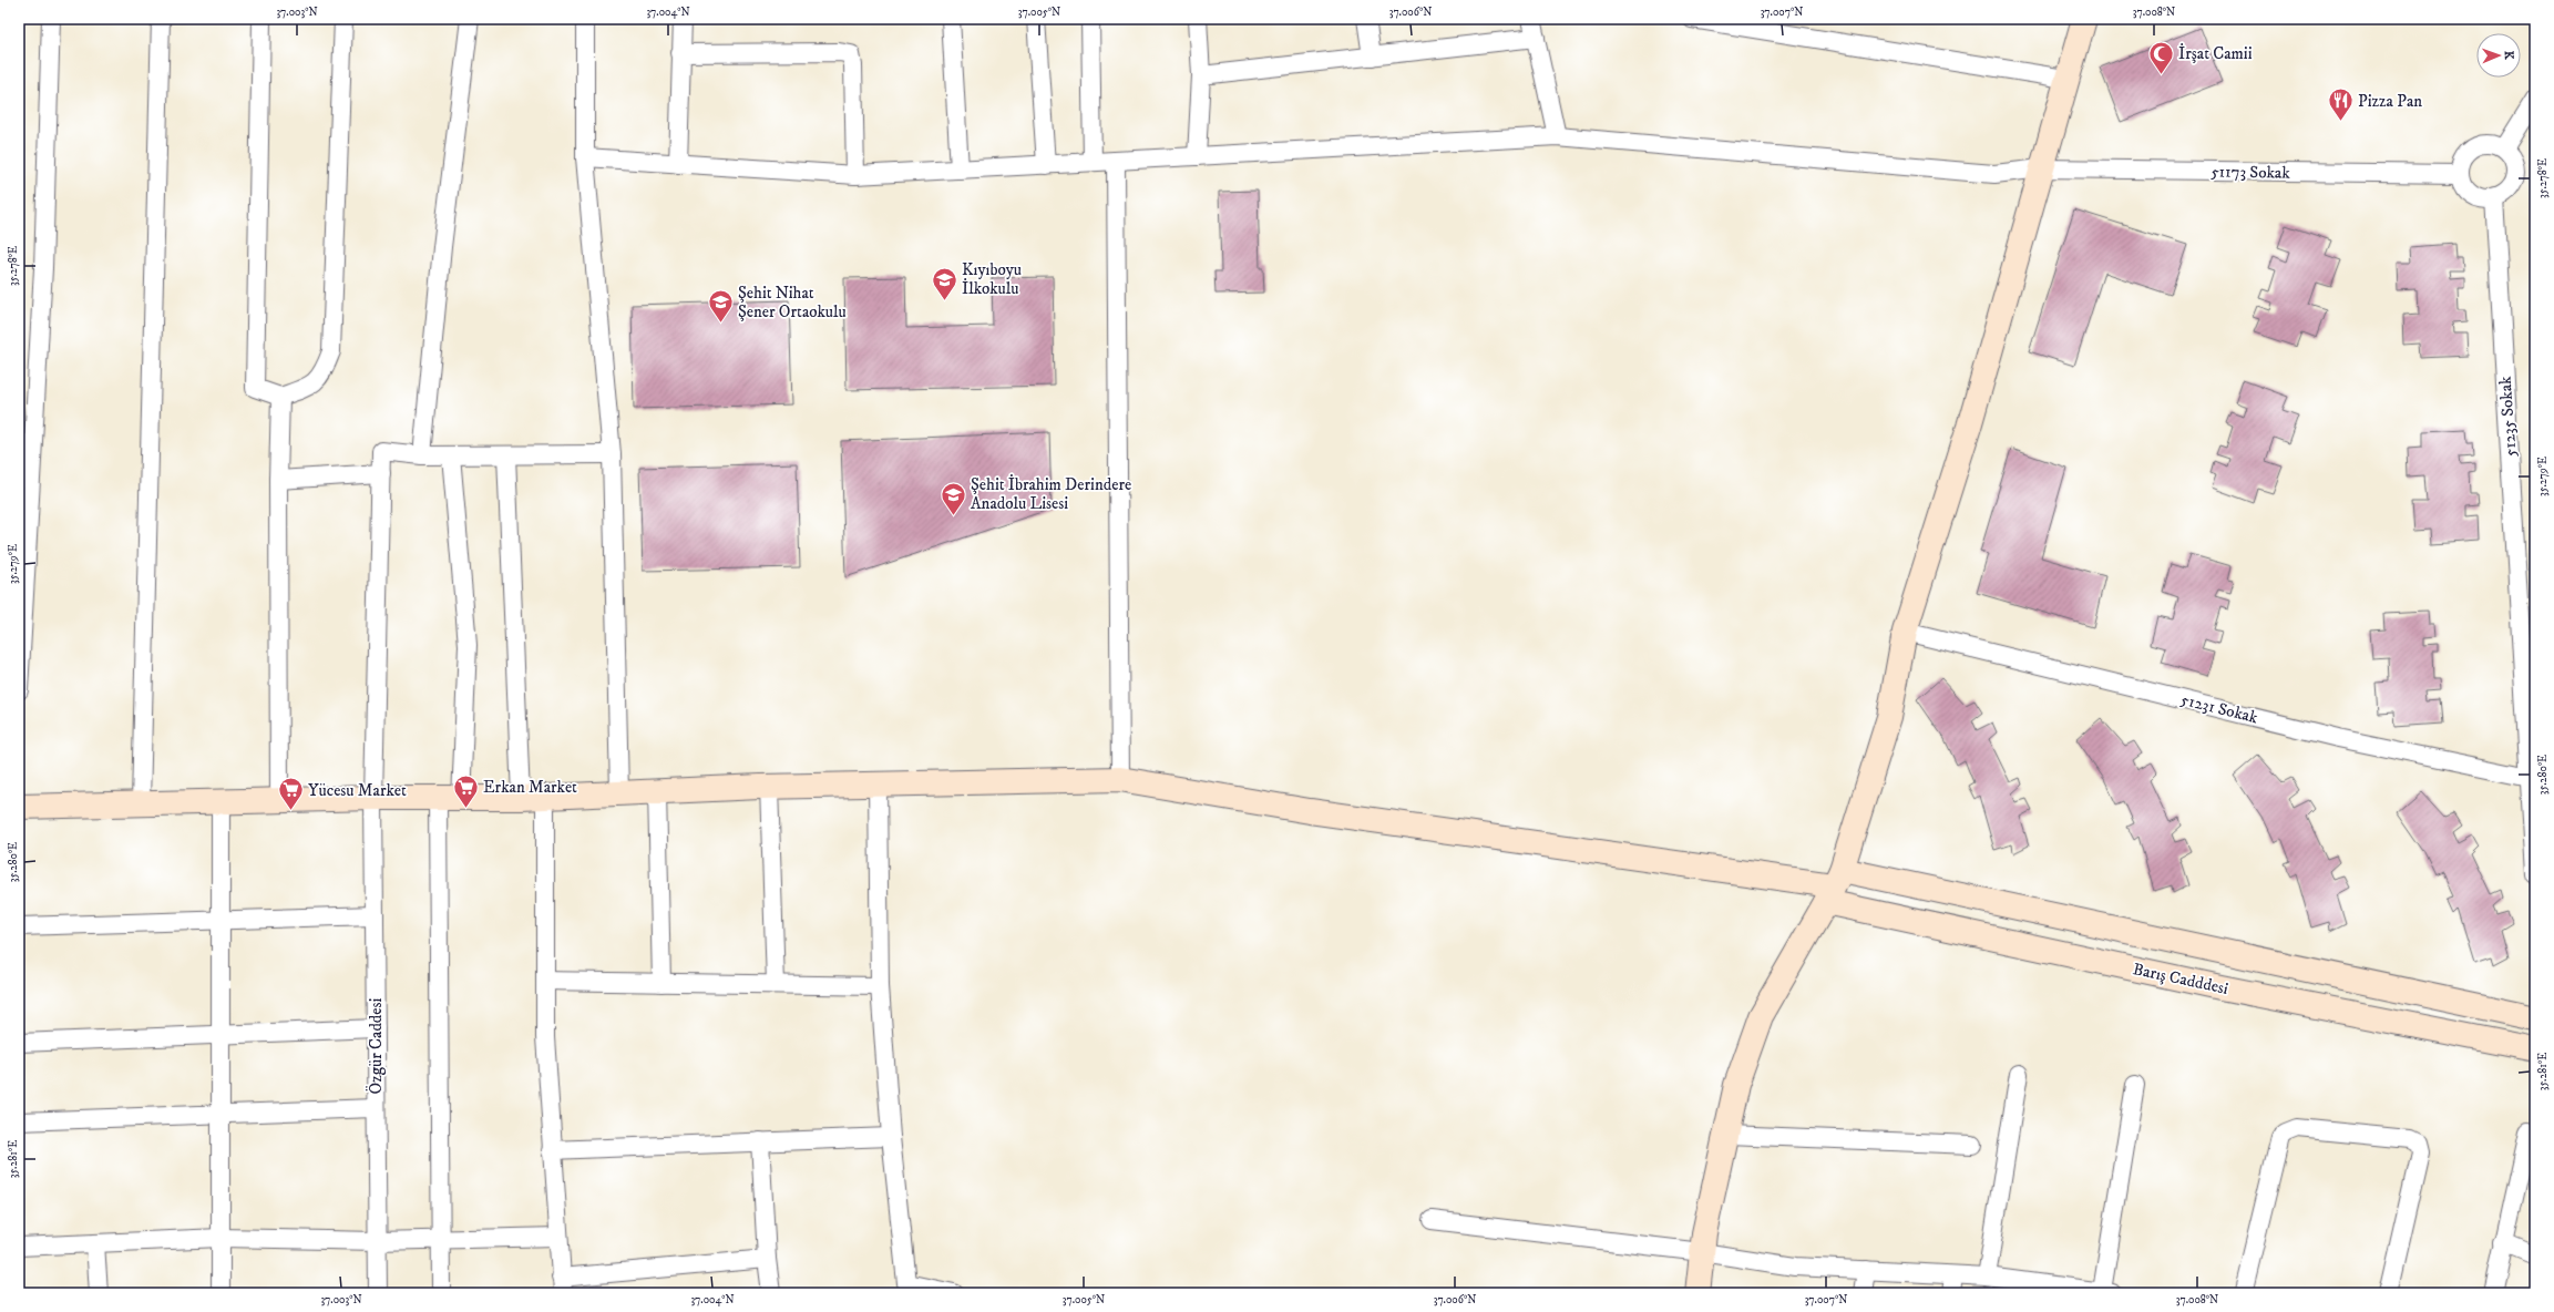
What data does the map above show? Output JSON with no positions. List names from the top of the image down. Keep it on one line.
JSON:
{"streets":{"main road":["Barış Cadddesi"],"street":["51173 Sokak","51235 Sokak","51231 Sokak","Özgür Caddesi"]},"crossings":[["51173 Sokak","51235 Sokak"],["51235 Sokak","51231 Sokak"]],"places":{"mosque":["İrşat Camii"],"restaurant":["Pizza Pan"],"school or university":["Kıyıboyu İlkokulu","Şehit Nihat Şener Ortaokulu","Şehit İbrahim Derindere Anadolu Lisesi"],"supermarket":["Erkan Market","Yücesu Market"]},"north":"right","coordinates":["37.003°N","37.004°N","37.005°N","37.006°N","37.007°N","37.008°N","35.278°E","35.279°E","35.280°E","35.281°E"]}
